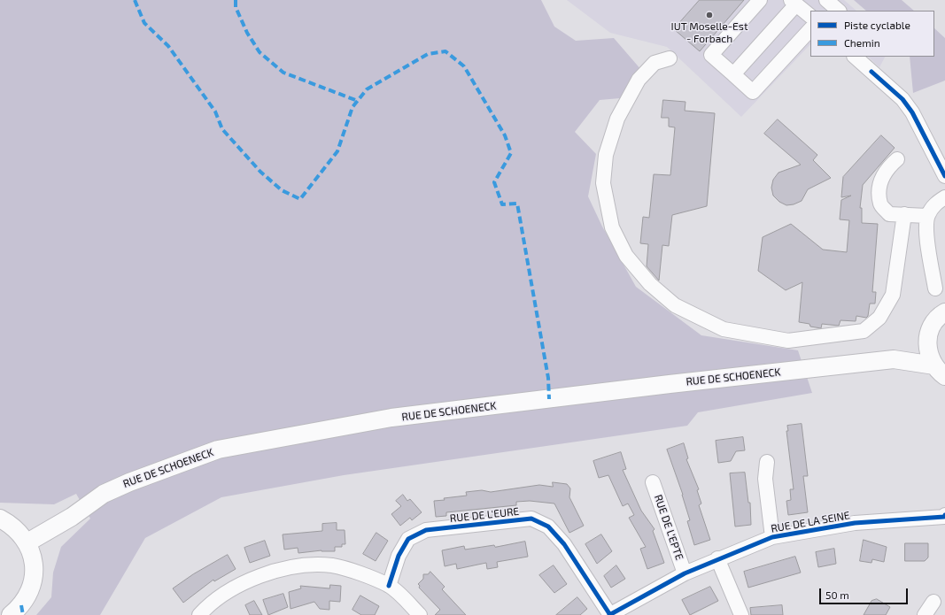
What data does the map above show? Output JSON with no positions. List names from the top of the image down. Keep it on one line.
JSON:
{"streets":{"main road":["RUE DE SCHOENECK"],"street":["RUE DE L'EURE","RUE DE LA SEINE","RUE DE L'EPTE"]},"crossings":[["RUE DE L'EURE","RUE DE LA SEINE"],["RUE DE LA SEINE","RUE DE L'EPTE"]],"places":["IUT Moselle-Est - Forbach"],"legend":["Piste cyclable","Chemin"],"scale_bar":"50 m"}
